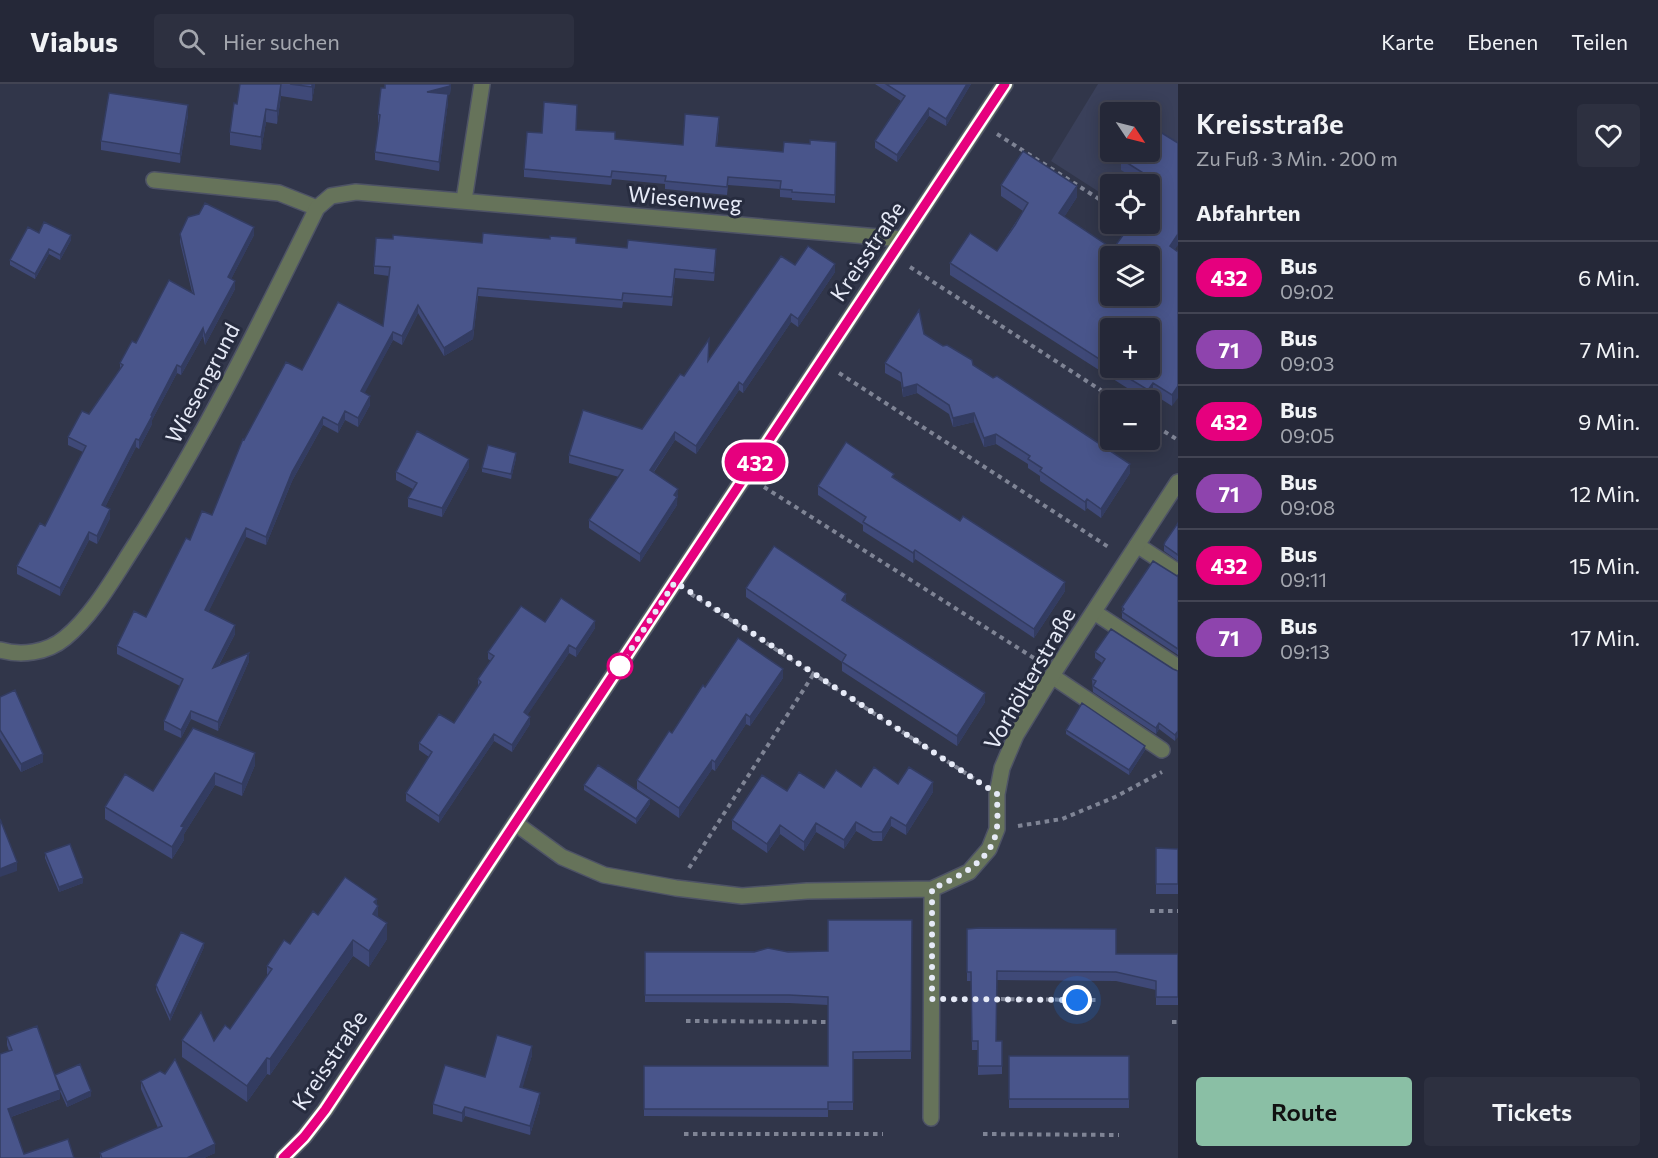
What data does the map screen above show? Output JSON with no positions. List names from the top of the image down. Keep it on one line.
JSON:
{"streets":{"main road":["Kreisstraße"],"street":["Wiesenweg","Wiesengrund","Vorhölterstraße"]},"crossings":[["Wiesenweg","Kreisstraße"],["Kreisstraße","Vorhölterstraße"]],"lines":["bus line 432"],"north":"bottom right","page":{"header":"Viabus","search":"Hier suchen","nav":["Karte","Ebenen","Teilen"],"on_map":"432","heading":[["Kreisstraße","Zu Fuß · 3 Min. · 200 m"],"Abfahrten"],"map_buttons":["+","−"],"list":[{"mark":"432","name":"Bus","note":"09:02","value":"6 Min."},{"mark":"71","name":"Bus","note":"09:03","value":"7 Min."},{"mark":"432","name":"Bus","note":"09:05","value":"9 Min."},{"mark":"71","name":"Bus","note":"09:08","value":"12 Min."},{"mark":"432","name":"Bus","note":"09:11","value":"15 Min."},{"mark":"71","name":"Bus","note":"09:13","value":"17 Min."}],"buttons":["Route","Tickets"]}}
